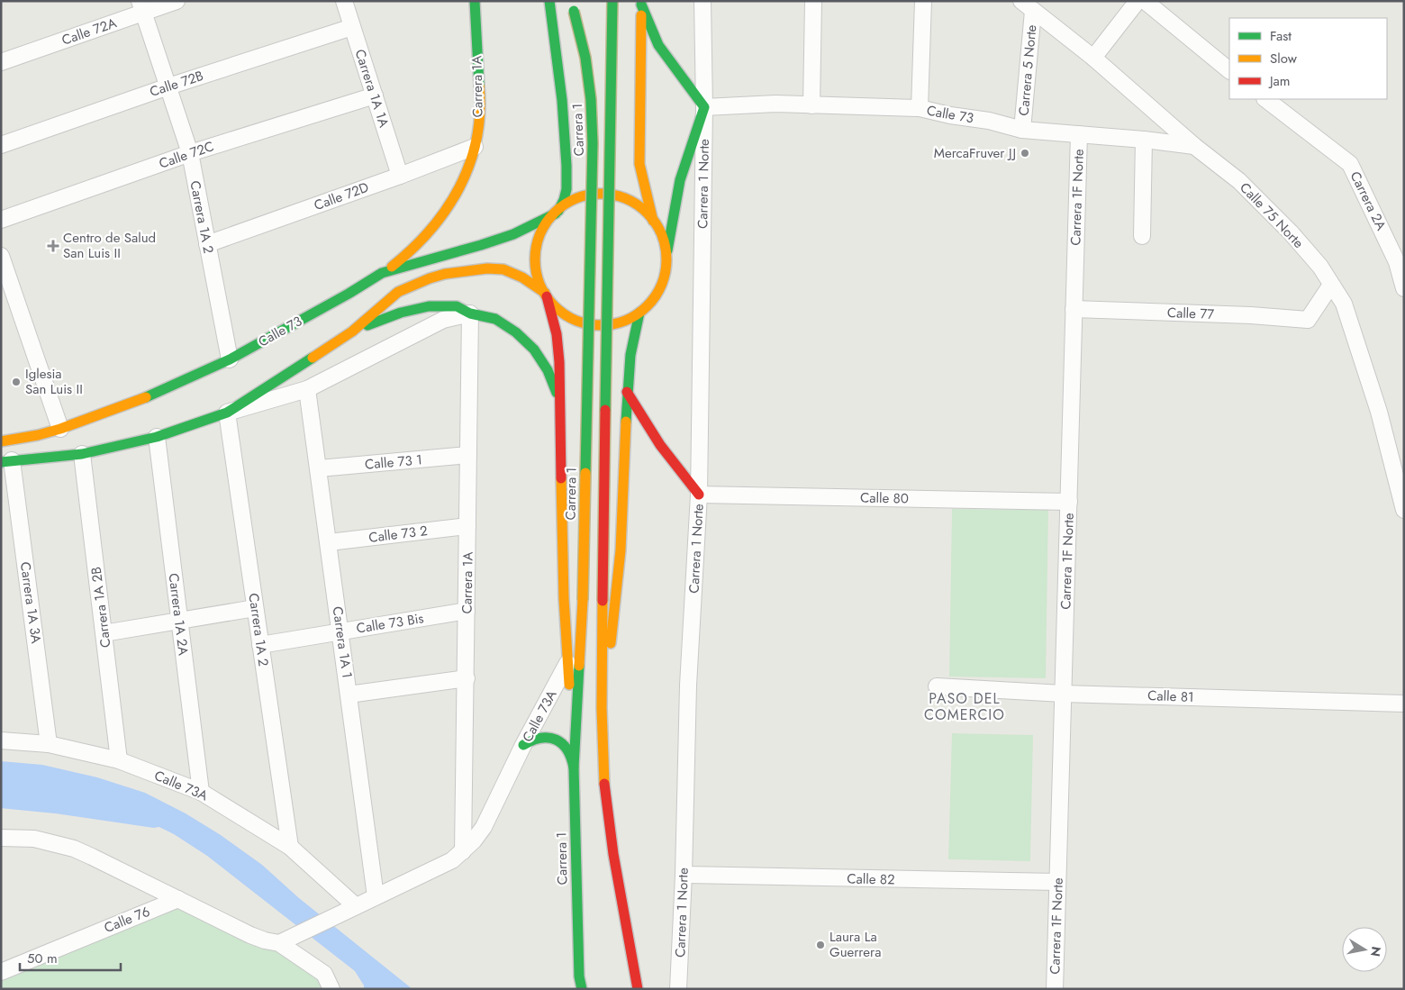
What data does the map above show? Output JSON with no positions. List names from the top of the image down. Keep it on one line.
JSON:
{"streets":{"main road":["Carrera 1A","Calle 73","Carrera 1"],"street":["Calle 72A","Carrera 5 Norte","Calle 72B","Carrera 1A 1A","Calle 72C","Carrera 1 Norte","Calle 72D","Carrera 1F Norte","Carrera 2A","Calle 75 Norte","Carrera 1A 2","Calle 77","Calle 73 1","Calle 80","Calle 73 2","Carrera 1A 3A","Carrera 1A 2B","Carrera 1A 2A","Calle 73 Bis","Carrera 1A 1","Calle 81","Calle 73A","Calle 82","Calle 76"]},"crossings":[["Calle 72A","Carrera 1A 2"],["Carrera 5 Norte","Calle 73"],["Carrera 5 Norte","Calle 75 Norte"],["Calle 72B","Carrera 1A 1A"],["Calle 72B","Carrera 1A 2"],["Carrera 1A","Calle 73"],["Carrera 1A","Calle 72D"],["Carrera 1A","Calle 73 1"],["Carrera 1A","Calle 73 2"],["Carrera 1A","Calle 73 Bis"],["Carrera 1A","Calle 73A"],["Carrera 1A 1A","Calle 72C"],["Carrera 1A 1A","Calle 72D"],["Calle 73","Carrera 1 Norte"],["Calle 73","Carrera 1F Norte"],["Calle 73","Calle 75 Norte"],["Calle 73","Carrera 1A 2"],["Calle 72C","Carrera 1A 2"],["Carrera 1 Norte","Calle 80"],["Carrera 1 Norte","Calle 82"],["Calle 72D","Carrera 1A 2"],["Carrera 1F Norte","Calle 77"],["Carrera 1F Norte","Calle 80"],["Carrera 1F Norte","Calle 81"],["Carrera 1F Norte","Calle 82"],["Calle 75 Norte","Calle 77"],["Carrera 1A 2","Calle 73 Bis"],["Carrera 1A 2","Calle 73A"],["Calle 73 1","Carrera 1A 1"],["Calle 73 2","Carrera 1A 1"],["Carrera 1A 3A","Calle 73A"],["Carrera 1A 2B","Calle 73A"],["Carrera 1A 2A","Calle 73A"],["Calle 73 Bis","Carrera 1A 1"],["Carrera 1A 1","Calle 73A"]],"districts":["PASO DEL COMERCIO"],"places":{"other":["MercaFruver JJ","Iglesia San Luis II","Laura La Guerrera"],"health":["Centro de Salud San Luis II"]},"legend":["Fast","Slow","Jam"],"scale_bar":"50 m","north":"right"}
